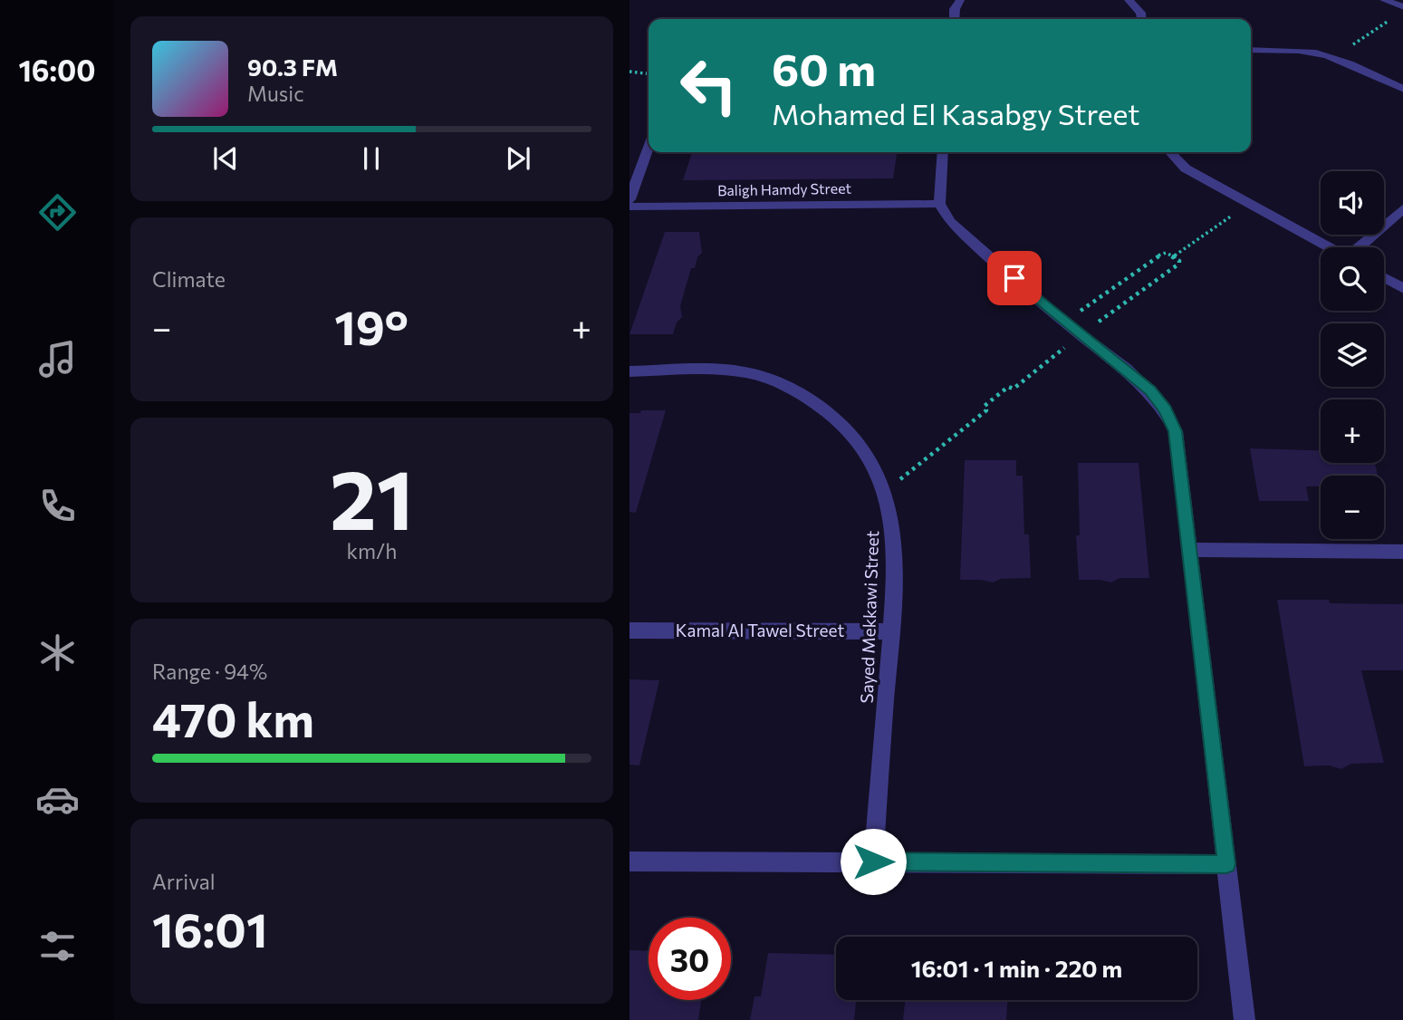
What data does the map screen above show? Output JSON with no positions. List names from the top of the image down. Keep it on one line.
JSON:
{"streets":{"street":["Baligh Hamdy Street","Sayed Mekkawi Street","Kamal Al Tawel Street"]},"crossings":[["Sayed Mekkawi Street","Kamal Al Tawel Street"]],"page":{"tabs":"16:00","turn":["60 m","Mohamed El Kasabgy Street"],"song":["90.3 FM","Music"],"map_buttons":["+","−"],"tile":["Climate",["21","km/h"],["Range · 94%","470 km"],["Arrival","16:01"]],"heat":["−","19°","+"],"limit":"30","trip":"16:01 · 1 min · 220 m"}}
